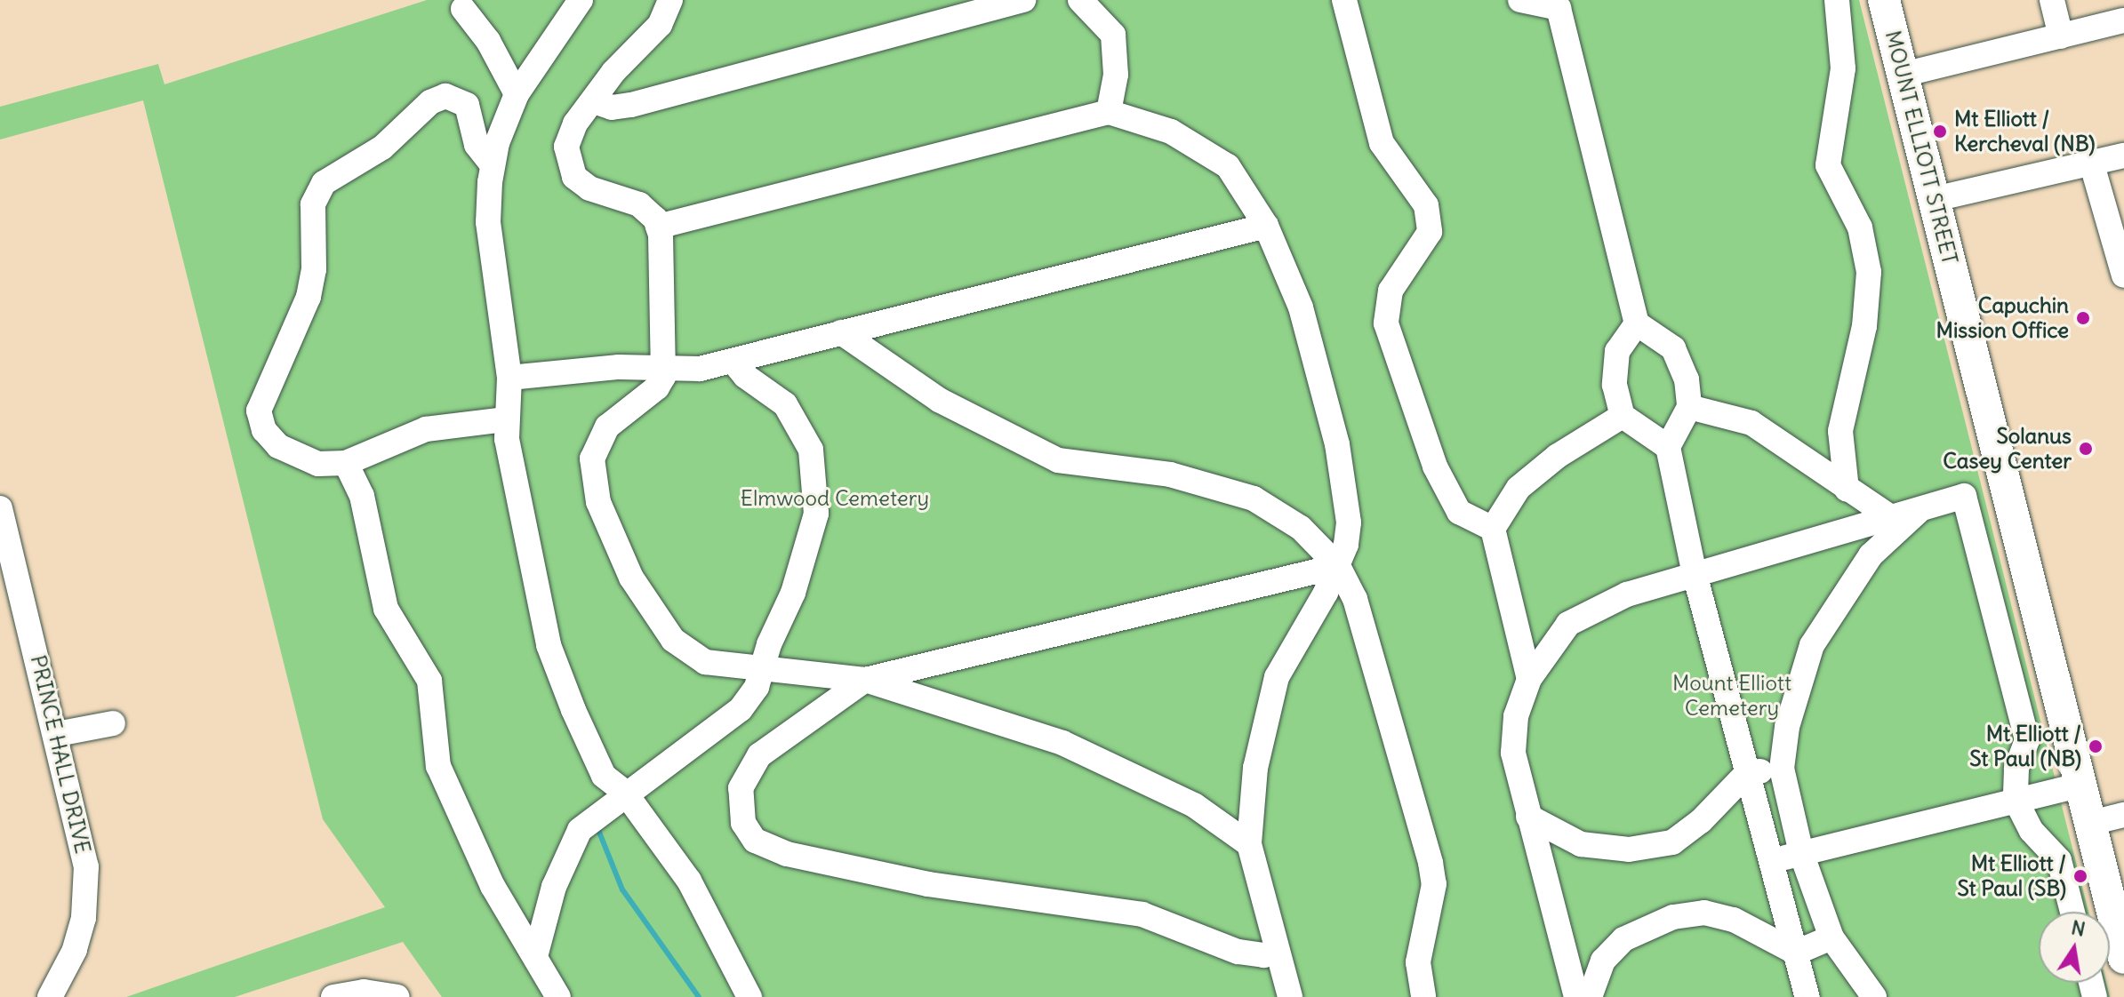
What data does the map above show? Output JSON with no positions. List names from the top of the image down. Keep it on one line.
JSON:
{"streets":{"main road":["MOUNT ELLIOTT STREET"],"street":["PRINCE HALL DRIVE"]},"parks":["Elmwood Cemetery","Mount Elliott Cemetery"],"places":["Mt Elliott / Kercheval (NB)","Capuchin Mission Office","Solanus Casey Center","Mt Elliott / St Paul (NB)","Mt Elliott / St Paul (SB)"],"north":"top"}
